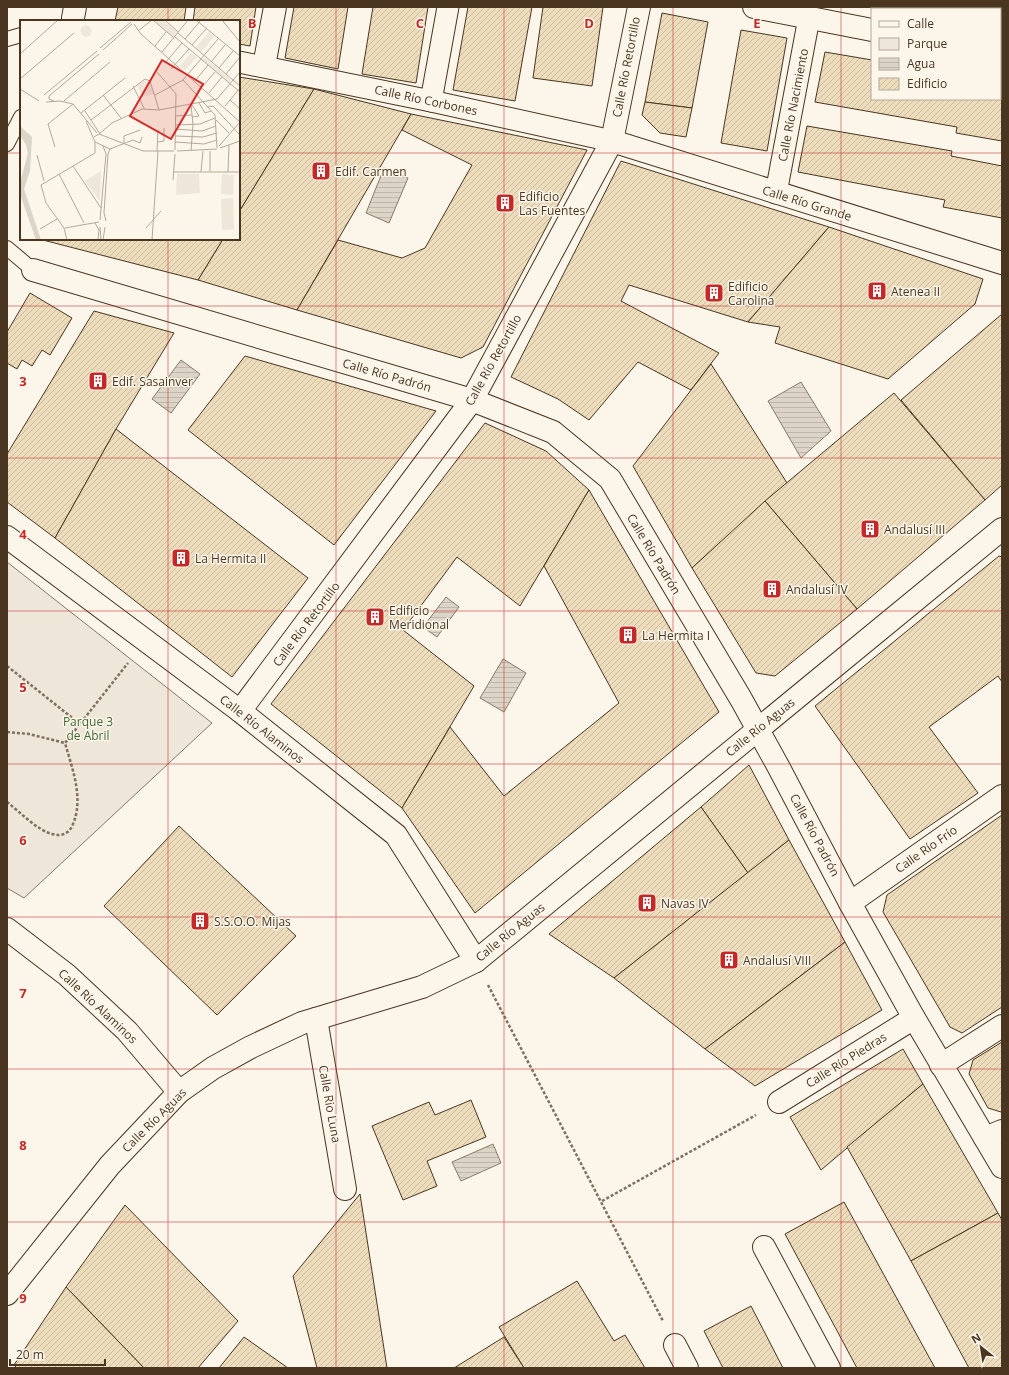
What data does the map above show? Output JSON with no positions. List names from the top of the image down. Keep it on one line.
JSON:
{"streets":{"street":["Calle Río Retortillo","Calle Río Corbones","Calle Río Nacimiento","Calle Río Grande","Calle Río Padrón","Calle Río Aguas","Calle Río Alaminos","Calle Río Frío","Calle Río Piedras","Calle Rio Luna"]},"crossings":[["Calle Río Retortillo","Calle Río Corbones"],["Calle Río Retortillo","Calle Río Grande"],["Calle Río Retortillo","Calle Río Padrón"],["Calle Río Retortillo","Calle Río Alaminos"],["Calle Río Corbones","Calle Río Grande"],["Calle Río Nacimiento","Calle Río Grande"],["Calle Río Padrón","Calle Río Aguas"],["Calle Río Padrón","Calle Río Frío"],["Calle Río Padrón","Calle Río Piedras"],["Calle Río Aguas","Calle Río Alaminos"],["Calle Río Aguas","Calle Rio Luna"]],"parks":["Parque 3 de Abril"],"places":{"building":["Edif. Carmen","Edificio Las Fuentes","Atenea II","Edificio Carolina","Edif. Sasainver","Andalusí III","La Hermita II","Andalusí IV","Edificio Meridional","La Hermita I","Navas IV","S.S.O.O. Mijas","Andalusí VIII"]},"legend":["Calle","Parque","Agua","Edificio"],"scale_bar":"20 m","north":"top left","grid":{"columns":["B","C","D","E"],"rows":["3","4","5","6","7","8","9"]}}
